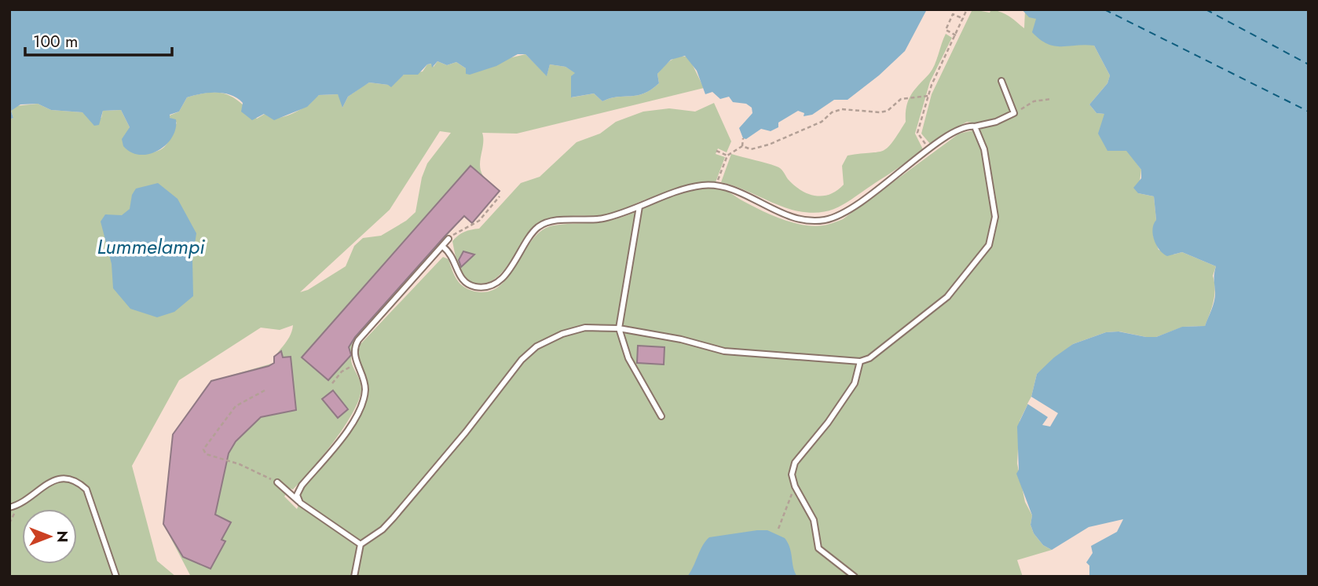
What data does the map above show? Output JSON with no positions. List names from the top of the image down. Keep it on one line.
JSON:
{"water":["Lummelampi"],"scale_bar":"100 m","north":"right"}
